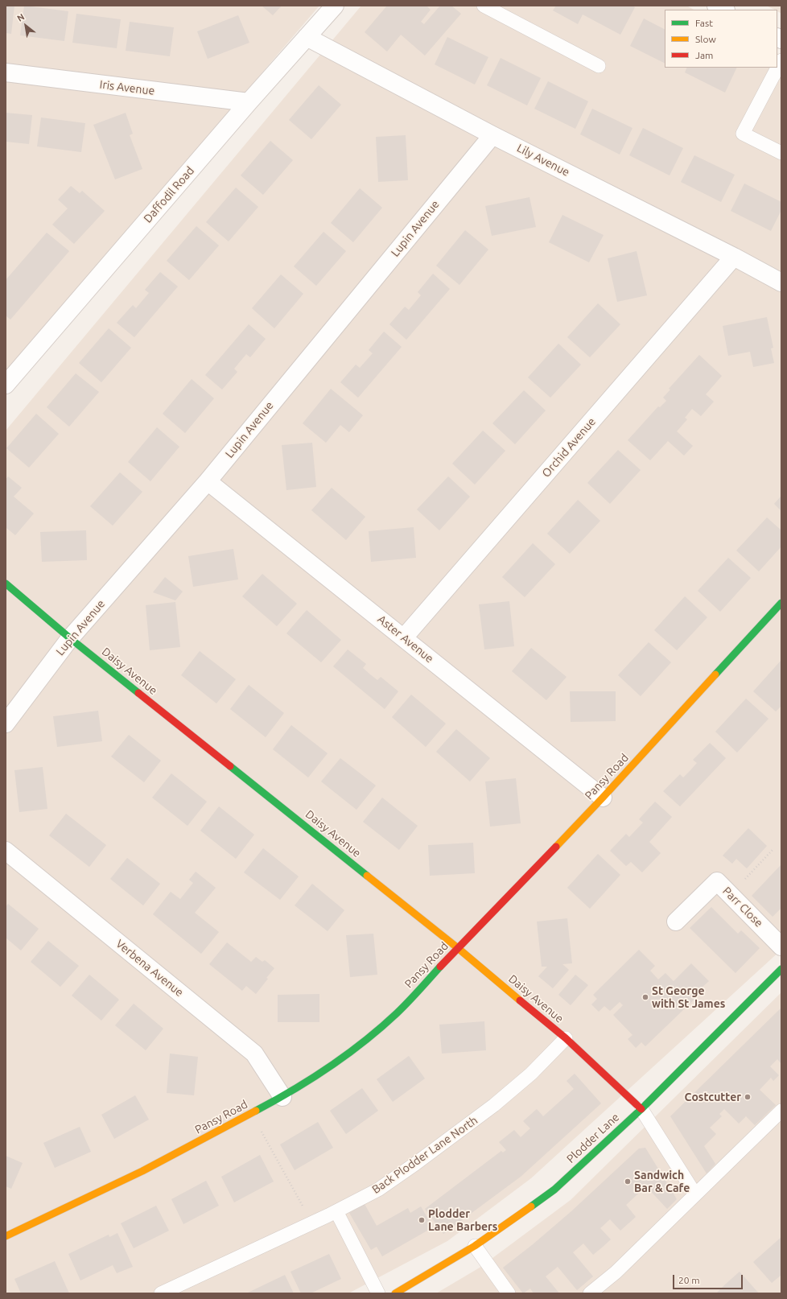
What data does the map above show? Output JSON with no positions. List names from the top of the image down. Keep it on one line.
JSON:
{"streets":{"street":["Iris Avenue","Lily Avenue","Daffodil Road","Lupin Avenue","Orchid Avenue","Aster Avenue","Daisy Avenue","Pansy Road","Parr Close","Verbena Avenue","Plodder Lane"],"lane":["Back Plodder Lane North"]},"crossings":[["Iris Avenue","Daffodil Road"],["Lily Avenue","Daffodil Road"],["Lily Avenue","Lupin Avenue"],["Lily Avenue","Orchid Avenue"],["Lupin Avenue","Aster Avenue"],["Lupin Avenue","Daisy Avenue"],["Orchid Avenue","Aster Avenue"],["Aster Avenue","Pansy Road"],["Daisy Avenue","Pansy Road"],["Daisy Avenue","Plodder Lane"],["Daisy Avenue","Back Plodder Lane North"],["Pansy Road","Verbena Avenue"]],"places":["St George with St James","Costcutter","Sandwich Bar & Cafe","Plodder Lane Barbers"],"legend":["Fast","Slow","Jam"],"scale_bar":"20 m","north":"top left"}
